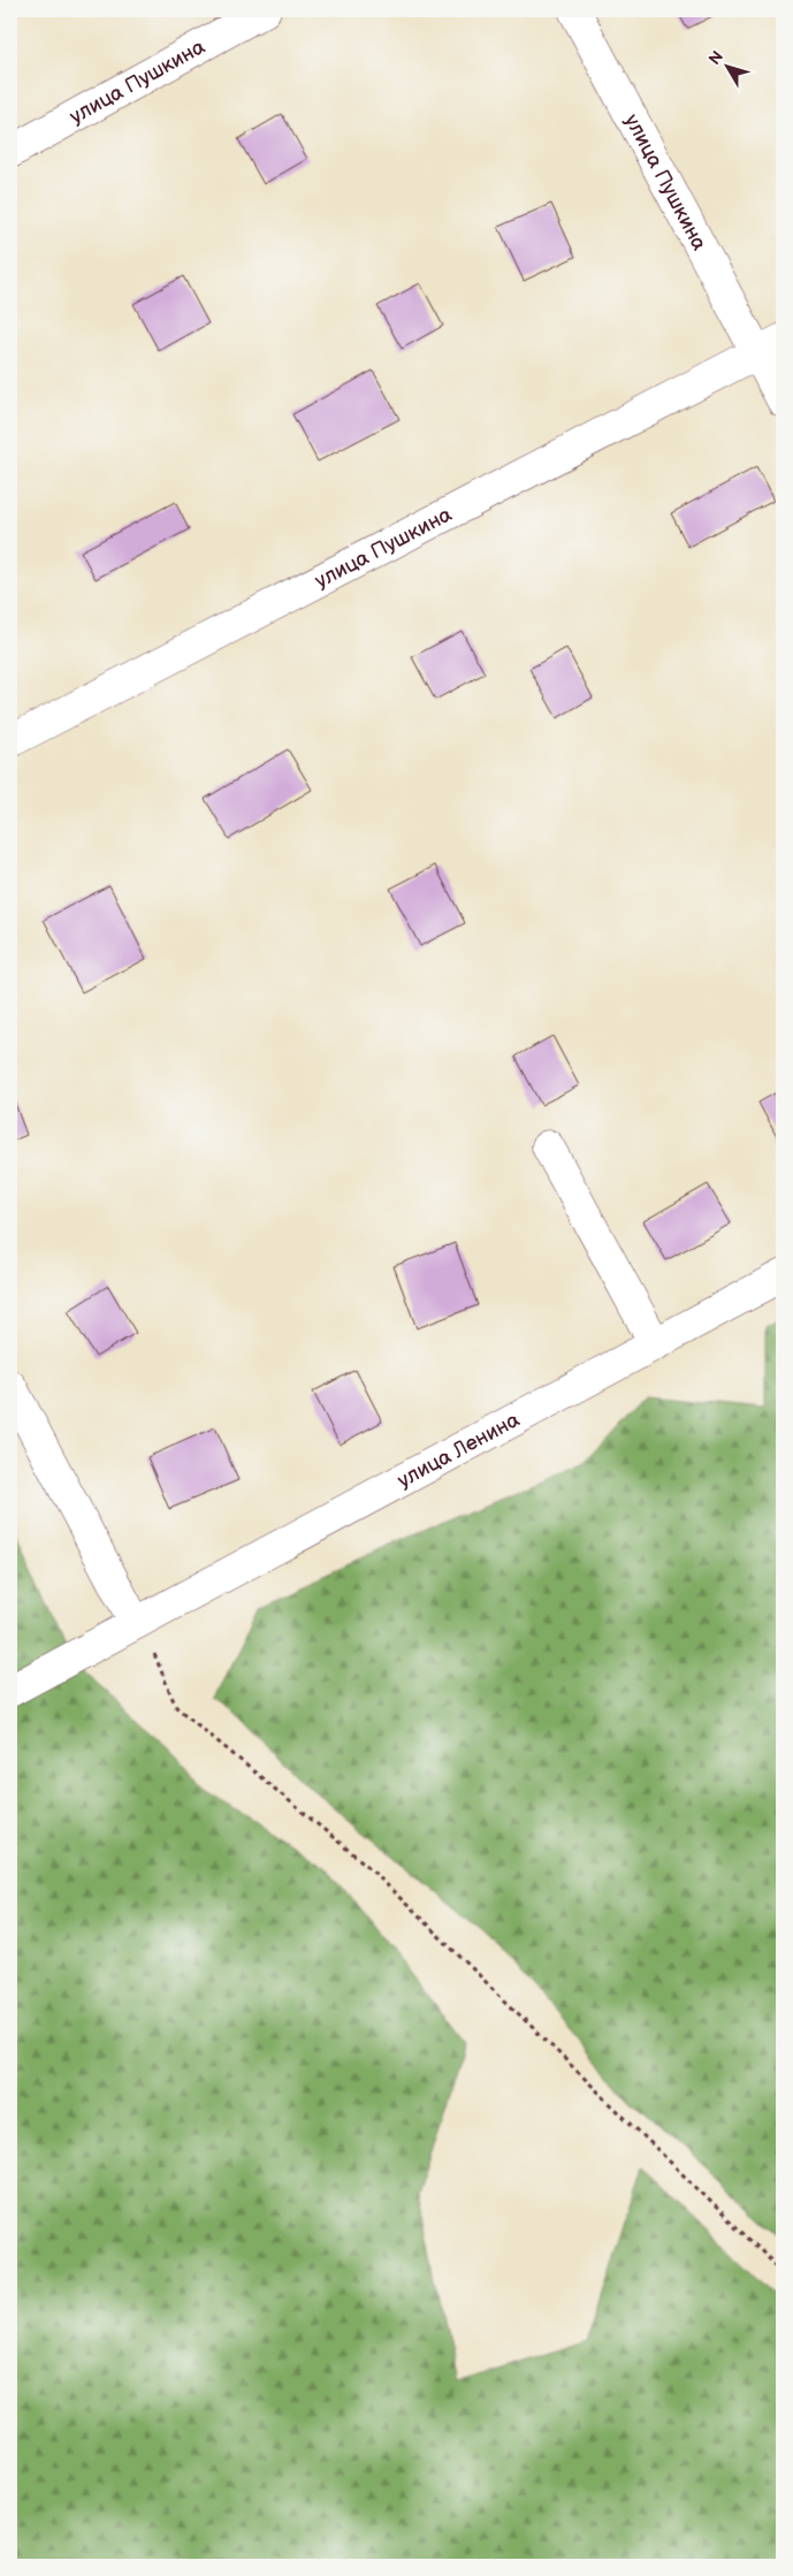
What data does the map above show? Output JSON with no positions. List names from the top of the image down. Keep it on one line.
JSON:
{"streets":{"street":["улица Пушкина","улица Ленина"]},"north":"top left"}
